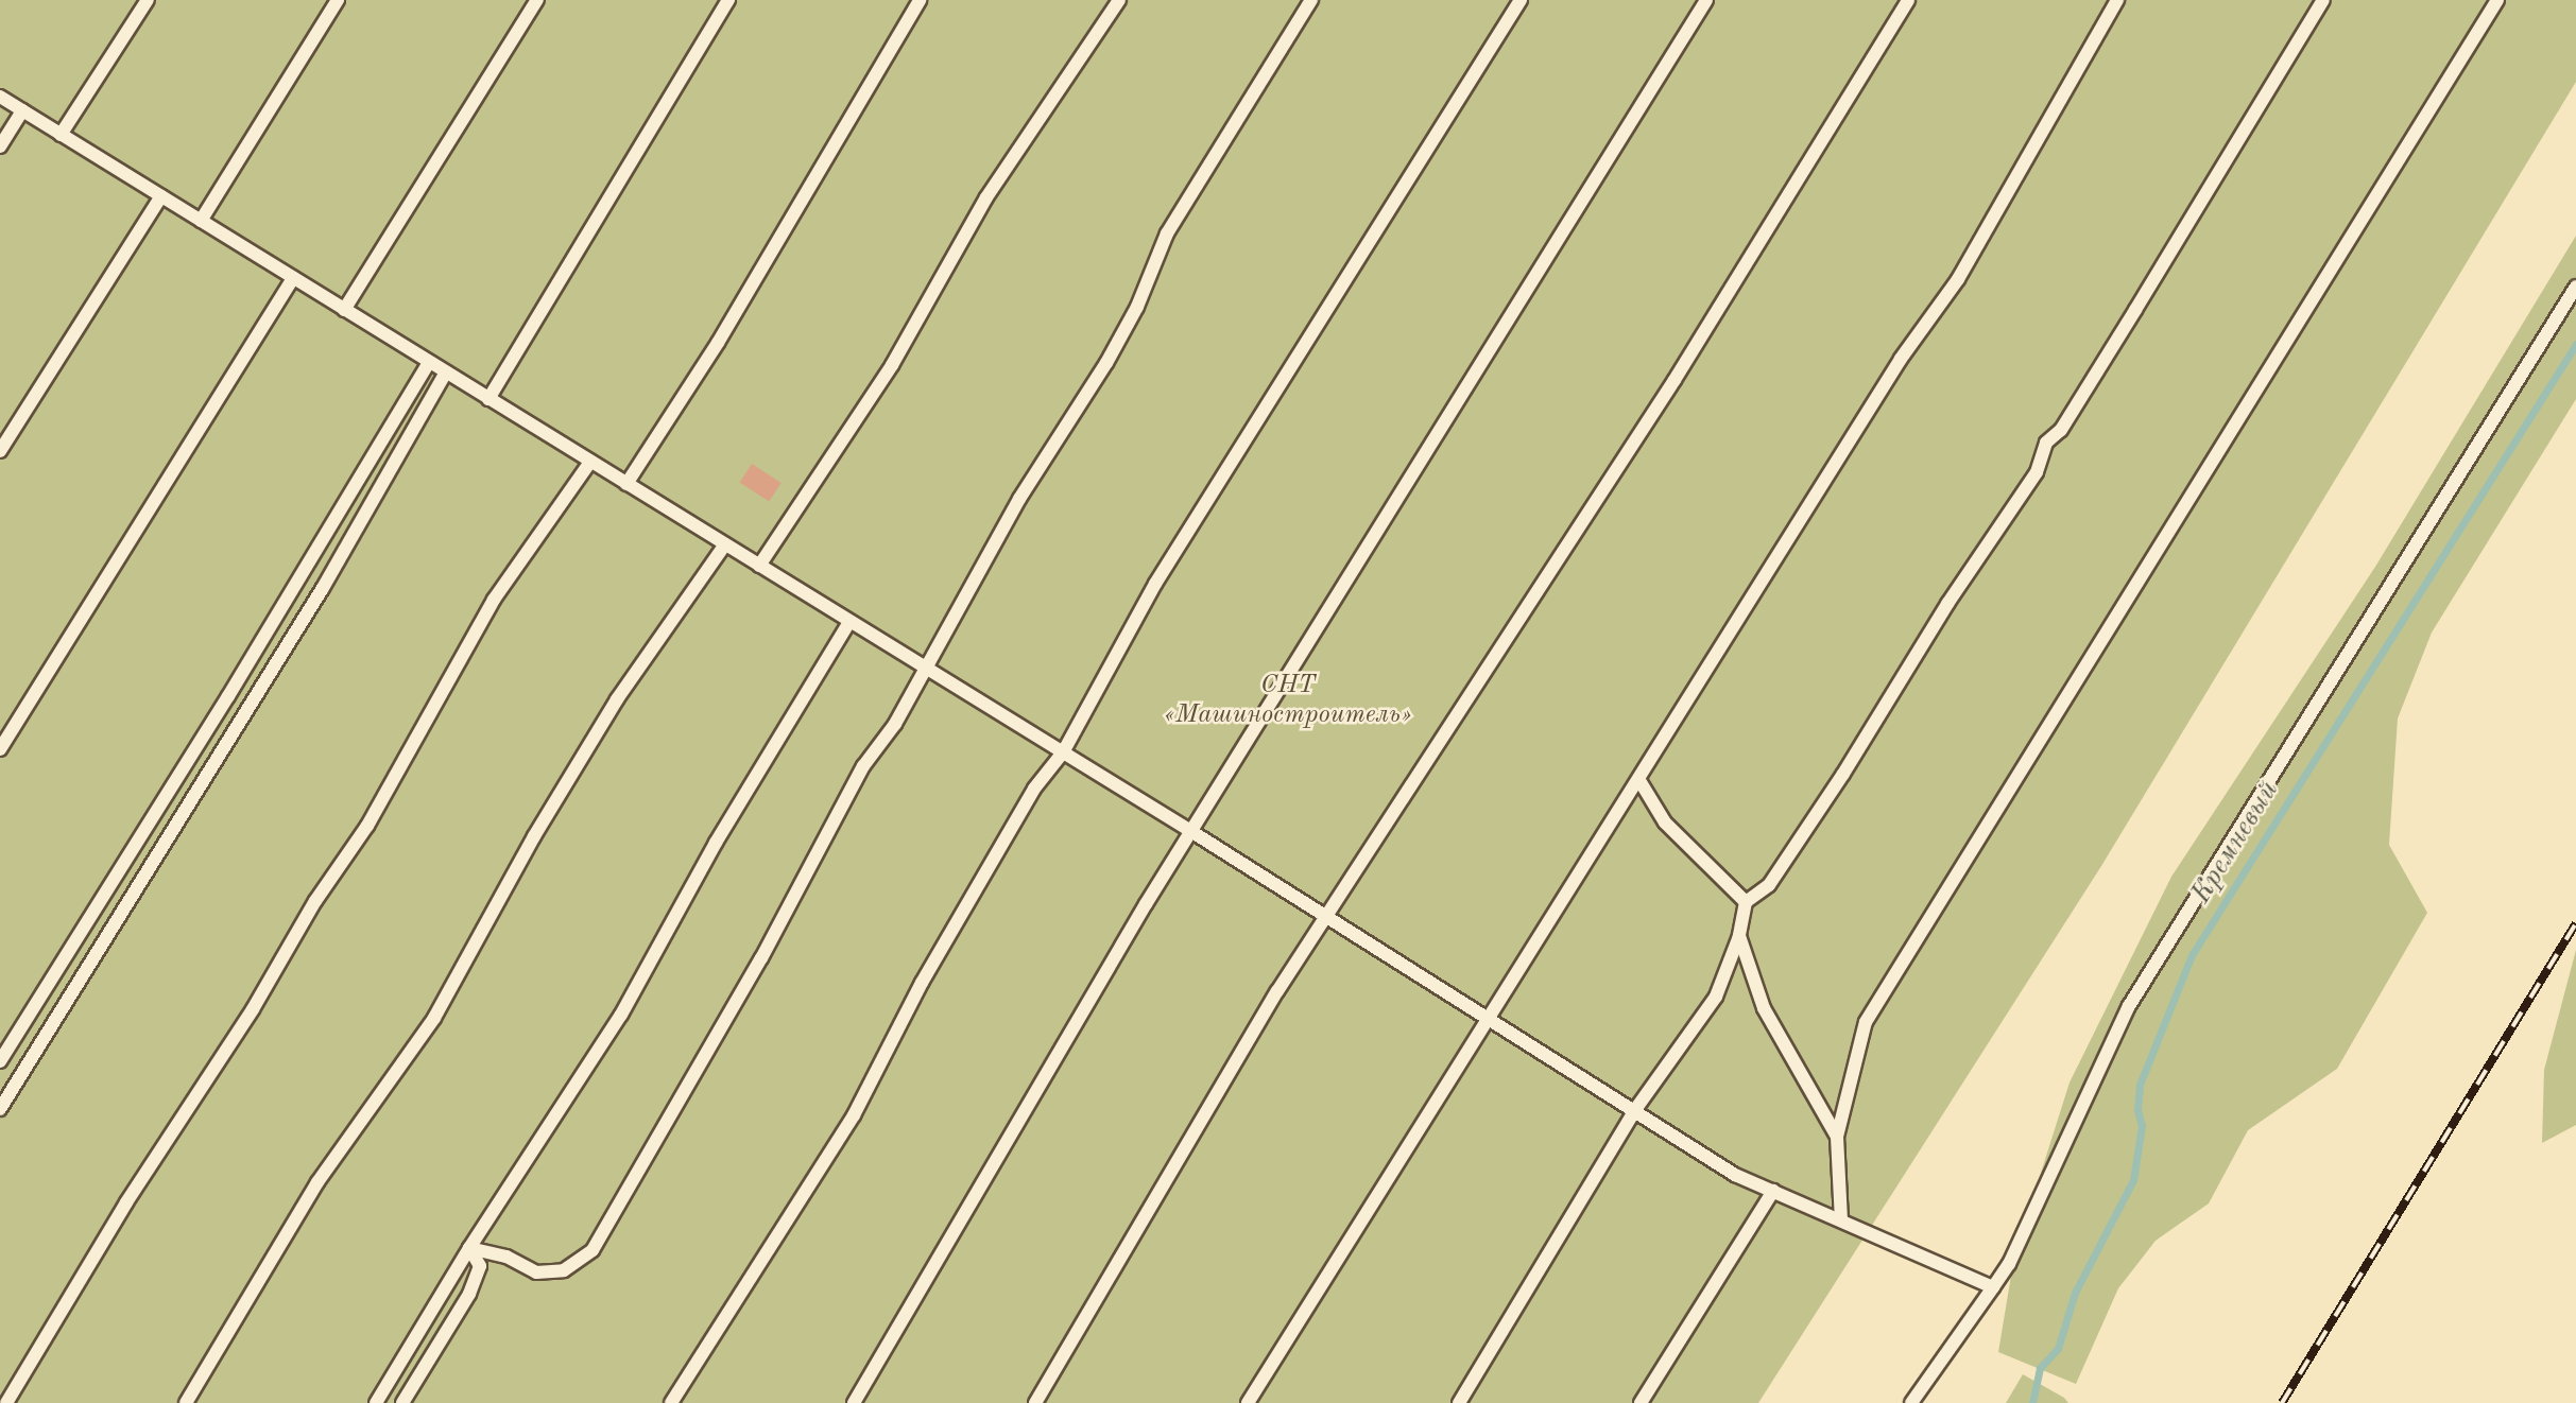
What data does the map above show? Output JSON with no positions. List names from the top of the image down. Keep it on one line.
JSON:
{"water":["Кремневый"],"parks":["СНТ «Машиностроитель»"]}
